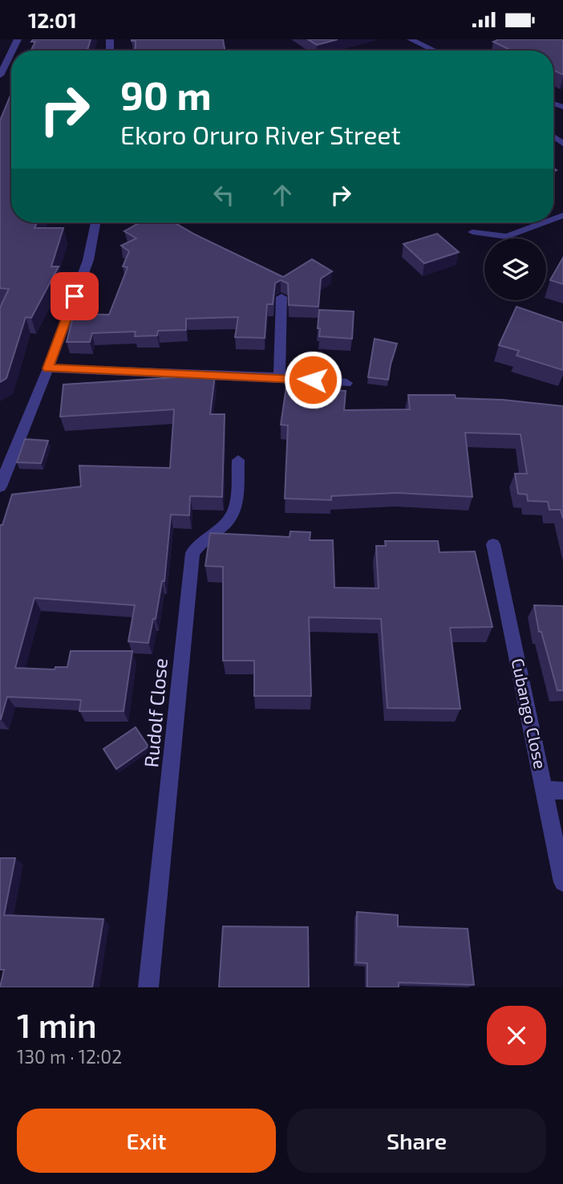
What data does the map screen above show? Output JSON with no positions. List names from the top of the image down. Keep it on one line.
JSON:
{"streets":{"street":["Rudolf Close","Cubango Close"]},"page":{"status":"12:01","turn":["90 m","Ekoro Oruro River Street"],"heading":["1 min","130 m · 12:02"],"buttons":["Exit","Share"]}}
